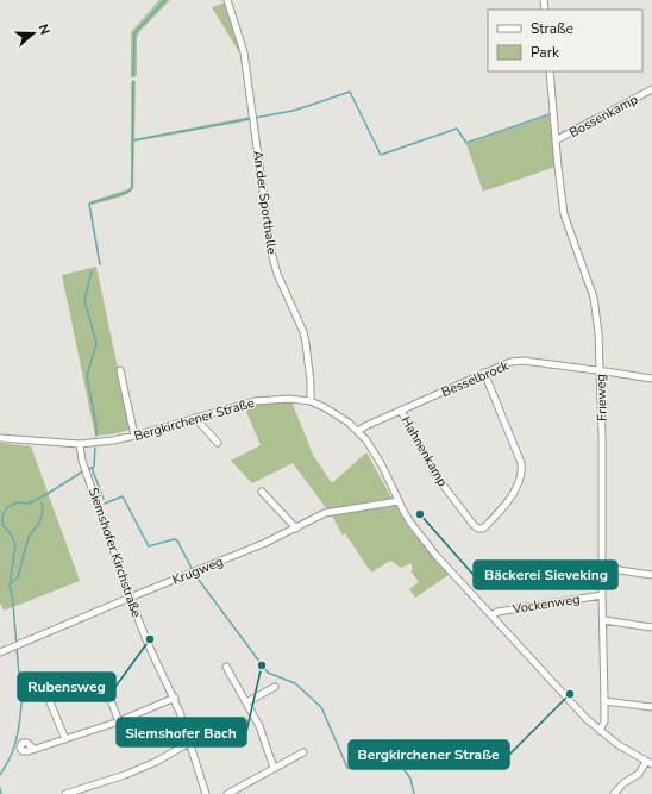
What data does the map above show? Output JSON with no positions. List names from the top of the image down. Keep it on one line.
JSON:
{"streets":{"street":["Bossenkamp","An der Sporthalle","Besselbrock","Frieweg","Bergkirchener Straße","Hahnenkamp","Siemshofer Kirchstraße","Krugweg","Vockenweg"]},"crossings":[["Bossenkamp","Frieweg"],["An der Sporthalle","Bergkirchener Straße"],["Besselbrock","Frieweg"],["Besselbrock","Bergkirchener Straße"],["Besselbrock","Hahnenkamp"],["Frieweg","Bergkirchener Straße"],["Frieweg","Vockenweg"],["Bergkirchener Straße","Siemshofer Kirchstraße"],["Bergkirchener Straße","Krugweg"],["Bergkirchener Straße","Vockenweg"],["Siemshofer Kirchstraße","Krugweg"]],"places":["Bäckerei Sieveking","Rubensweg","Siemshofer Bach","Bergkirchener Straße"],"legend":["Straße","Park"],"north":"right"}
